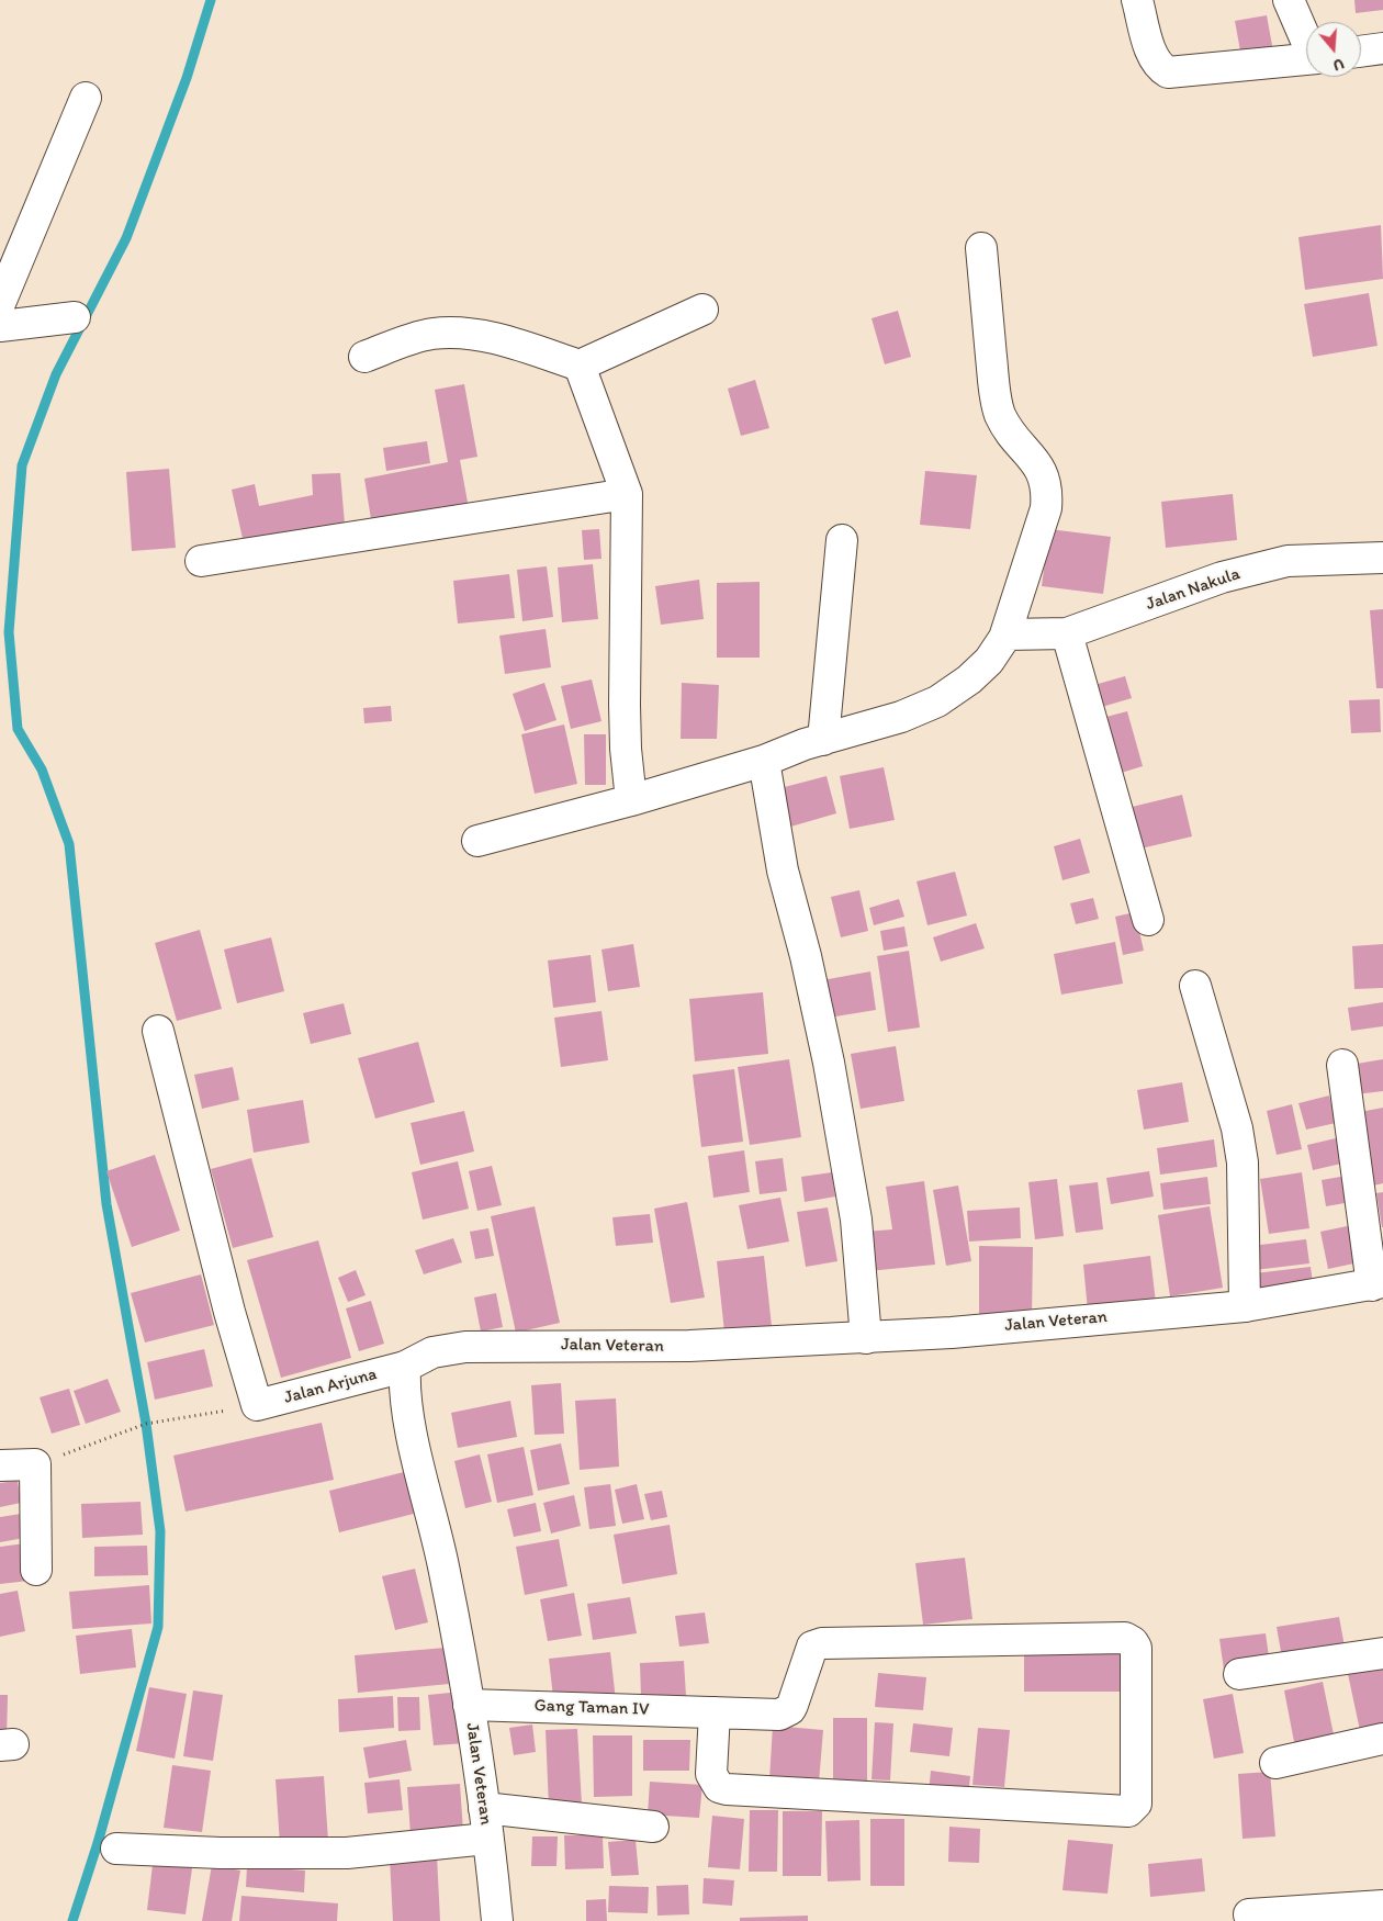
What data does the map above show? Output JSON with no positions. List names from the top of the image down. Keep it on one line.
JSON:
{"streets":{"street":["Jalan Nakula","Jalan Veteran","Jalan Arjuna","Gang Taman IV"]},"crossings":[["Jalan Veteran","Jalan Arjuna"],["Jalan Veteran","Gang Taman IV"]],"north":"bottom"}
